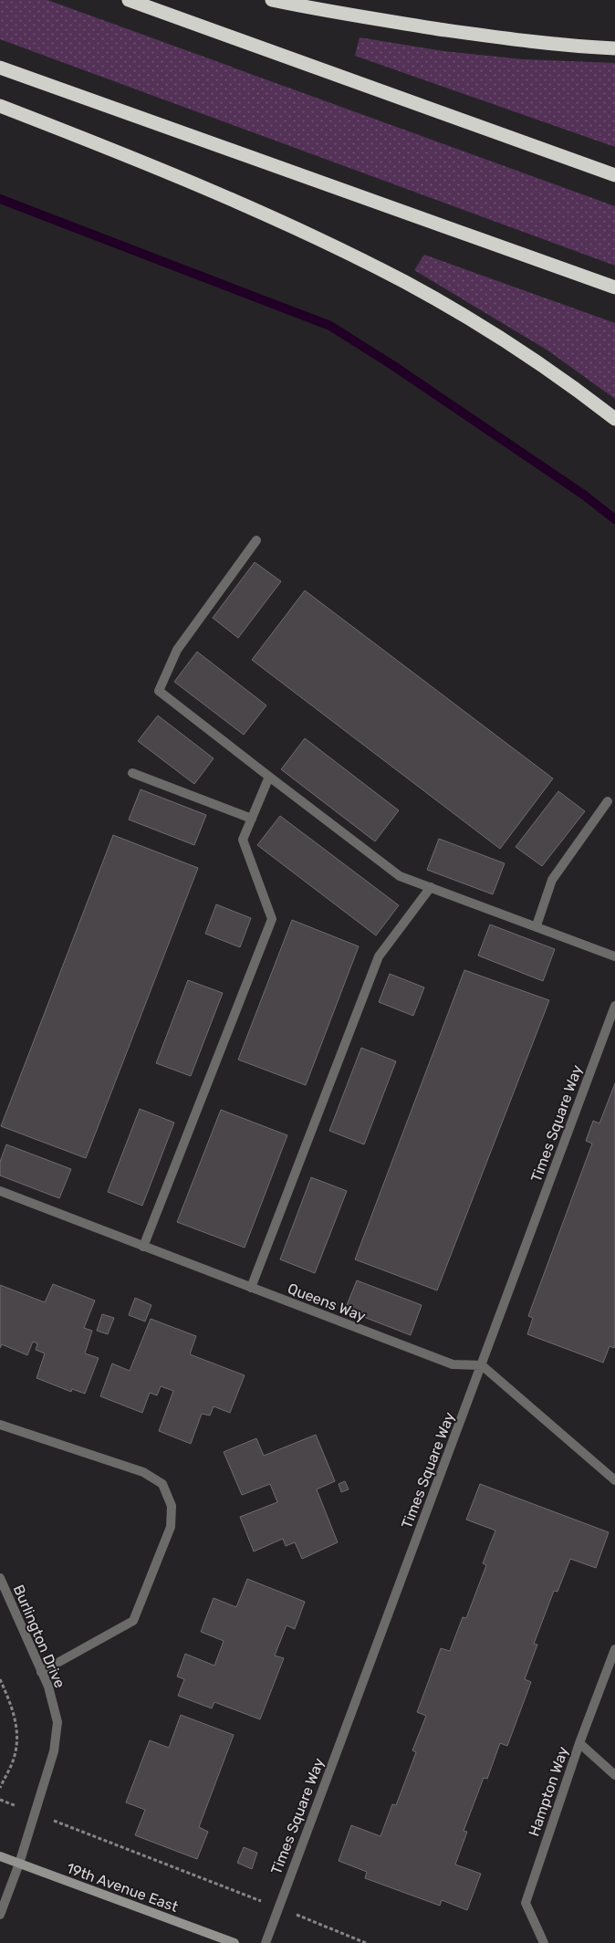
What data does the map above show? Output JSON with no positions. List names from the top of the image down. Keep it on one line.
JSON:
{"streets":{"street":["Times Square Way","Queens Way","Burlington Drive","Hampton Way","19th Avenue East"]},"crossings":[["Times Square Way","Queens Way"],["Burlington Drive","19th Avenue East"]]}
